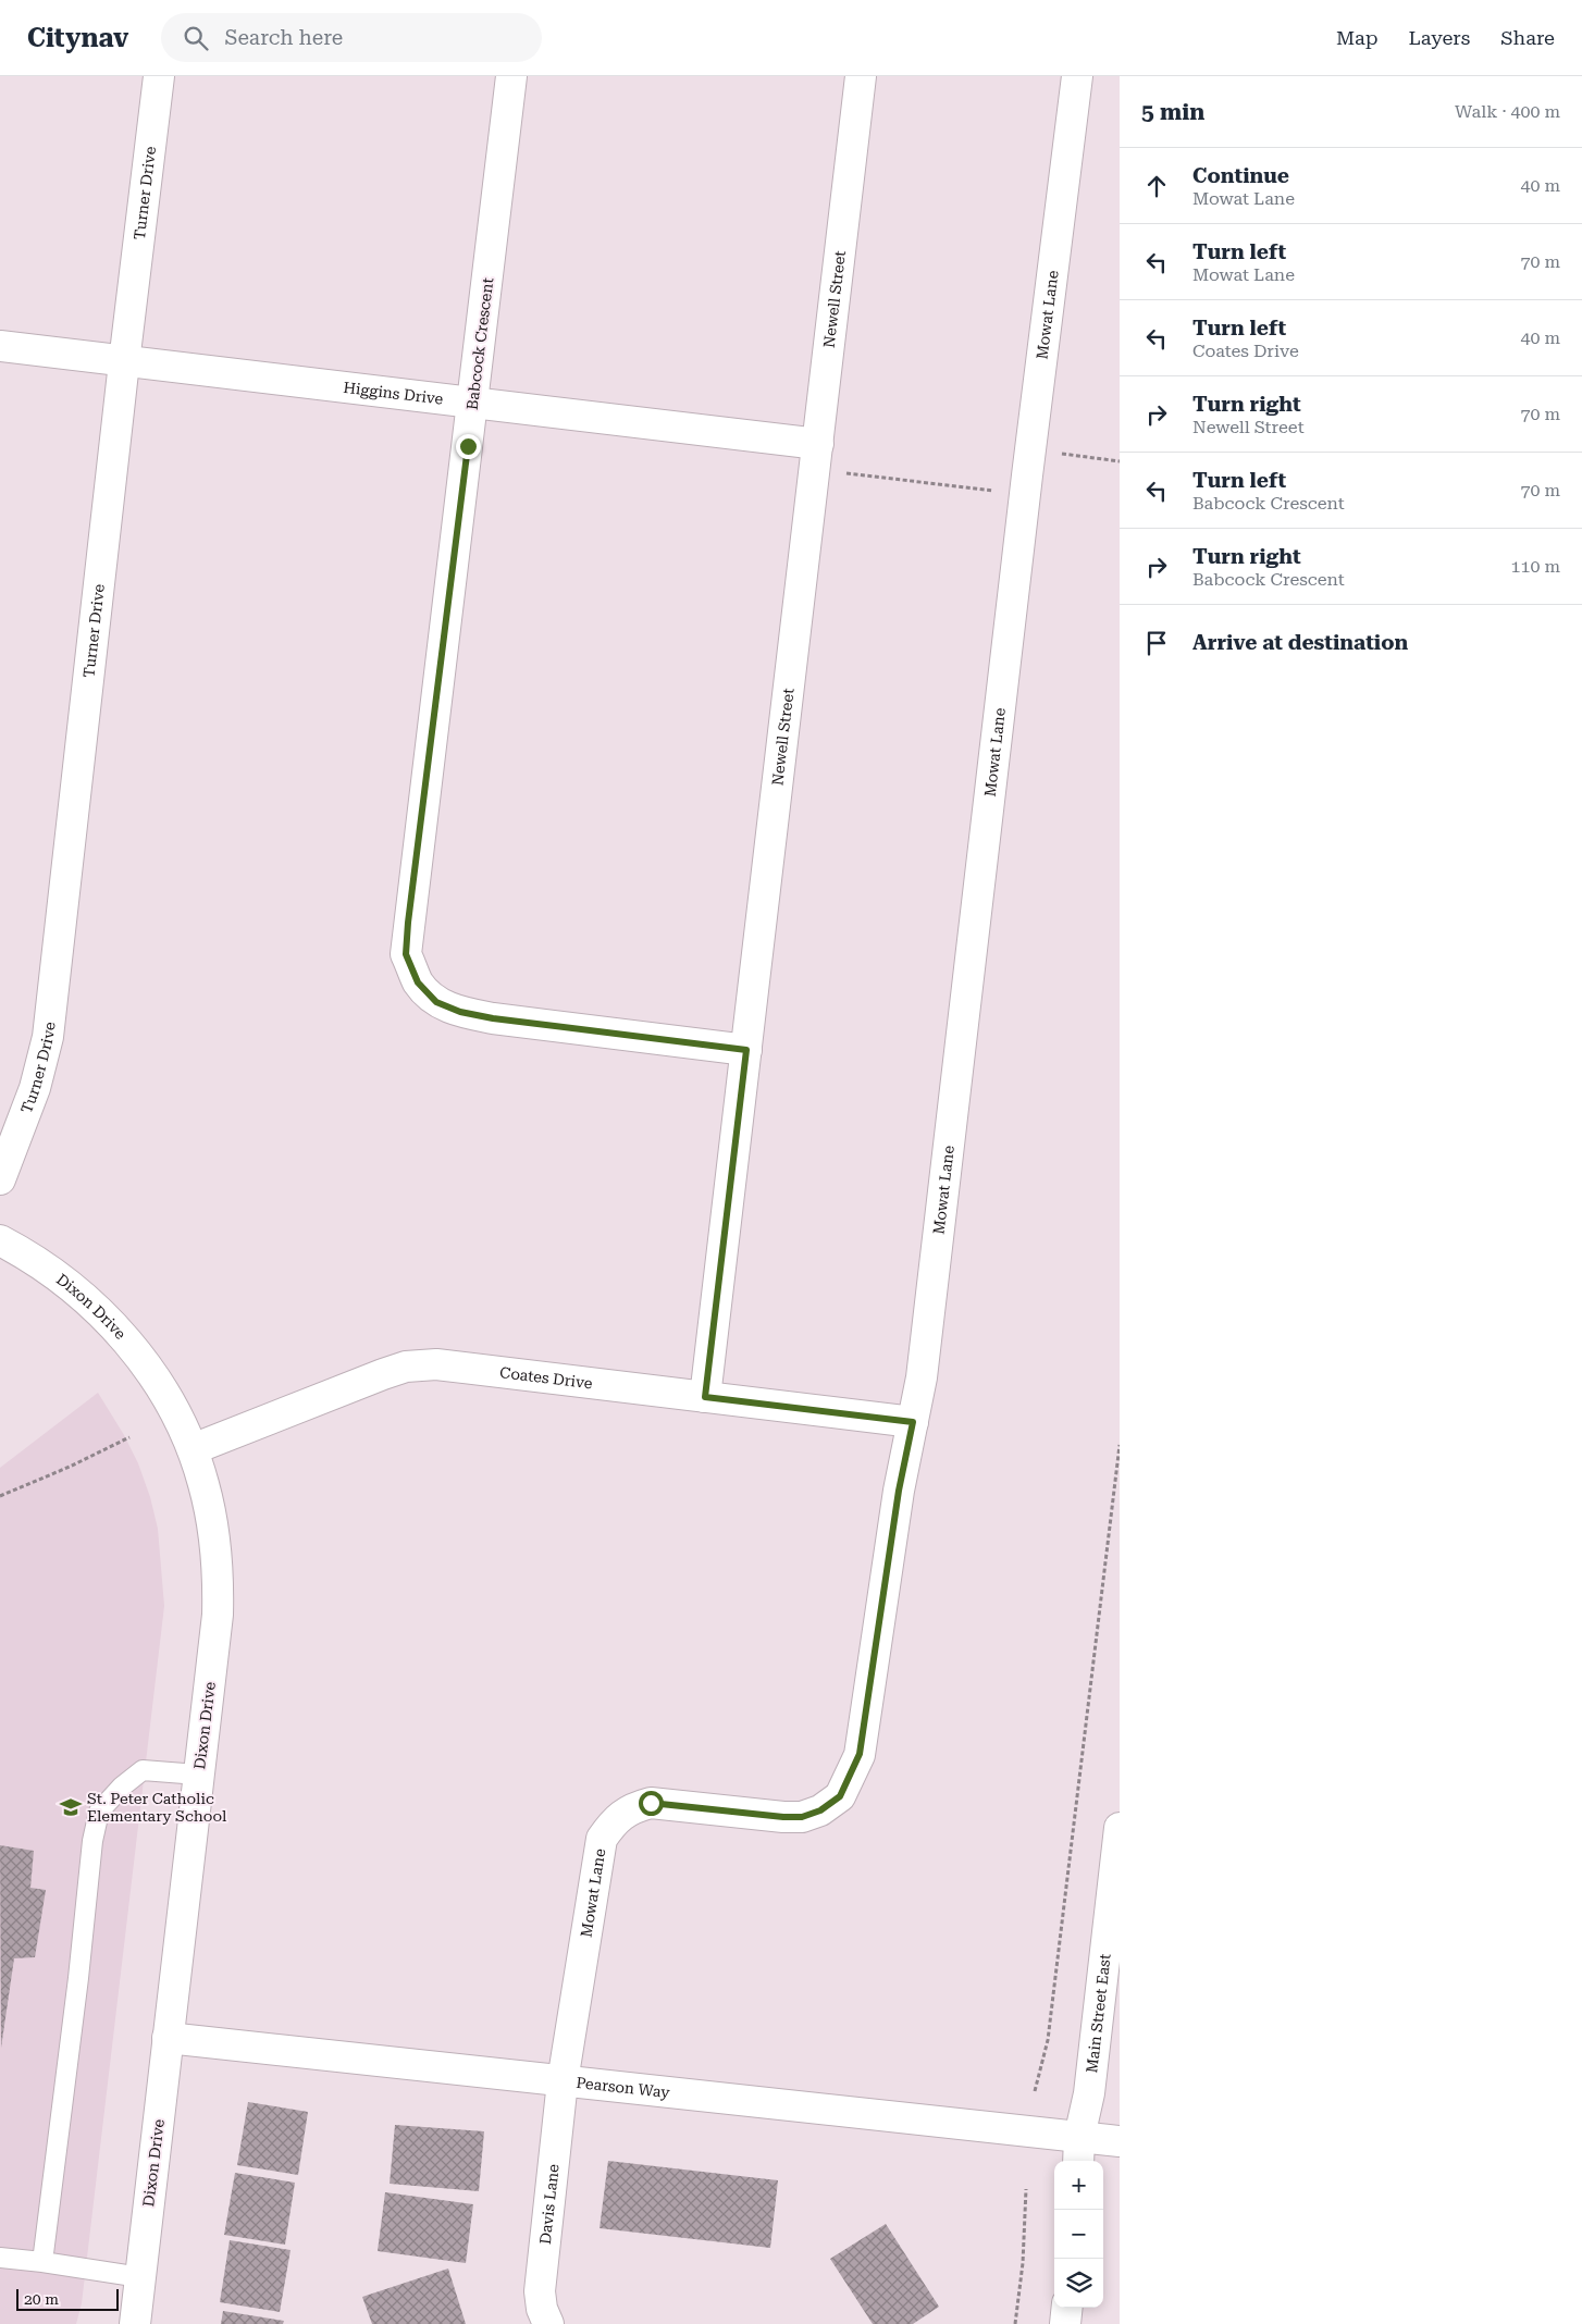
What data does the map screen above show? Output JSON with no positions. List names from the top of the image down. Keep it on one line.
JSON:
{"streets":{"street":["Turner Drive","Newell Street","Mowat Lane","Babcock Crescent","Higgins Drive","Dixon Drive","Coates Drive","Main Street East","Pearson Way","Davis Lane"]},"crossings":[["Turner Drive","Higgins Drive"],["Newell Street","Babcock Crescent"],["Newell Street","Higgins Drive"],["Newell Street","Coates Drive"],["Mowat Lane","Coates Drive"],["Mowat Lane","Pearson Way"],["Mowat Lane","Davis Lane"],["Babcock Crescent","Higgins Drive"],["Dixon Drive","Coates Drive"],["Dixon Drive","Pearson Way"],["Main Street East","Pearson Way"],["Pearson Way","Davis Lane"]],"places":{"school or university":["St. Peter Catholic Elementary School"]},"scale_bar":"20 m","page":{"header":"Citynav","search":"Search here","nav":["Map","Layers","Share"],"heading":["5 min","Walk · 400 m"],"list":[["Continue","Mowat Lane","40 m"],["Turn left","Mowat Lane","70 m"],["Turn left","Coates Drive","40 m"],["Turn right","Newell Street","70 m"],["Turn left","Babcock Crescent","70 m"],["Turn right","Babcock Crescent","110 m"],"Arrive at destination"],"map_buttons":["+","−"],"scale":"20 m"}}
